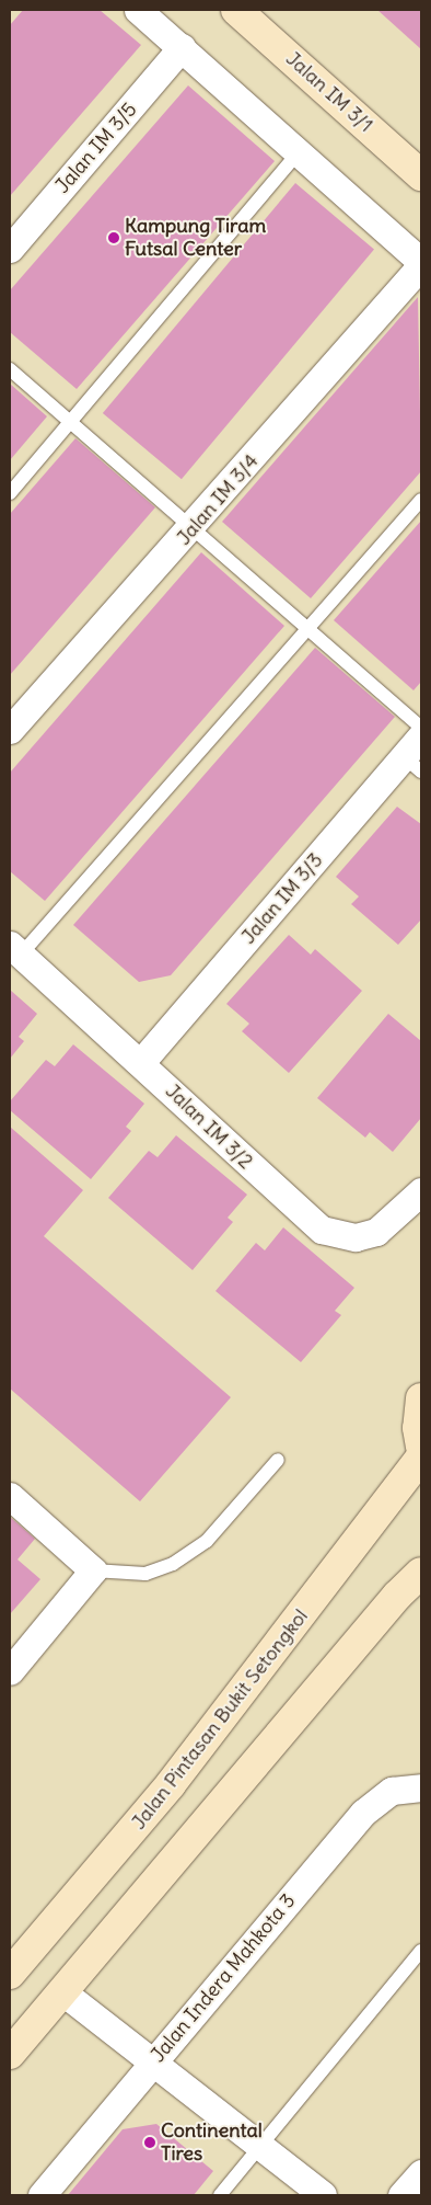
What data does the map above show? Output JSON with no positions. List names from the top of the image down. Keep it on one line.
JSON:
{"streets":{"main road":["Jalan IM 3/1","Jalan Pintasan Bukit Setongkol"],"street":["Jalan IM 3/5","Jalan IM 3/4","Jalan IM 3/3","Jalan IM 3/2","Jalan Indera Mahkota 3"]},"crossings":[["Jalan IM 3/3","Jalan IM 3/2"]],"places":["Kampung Tiram Futsal Center","Continental Tires"]}
